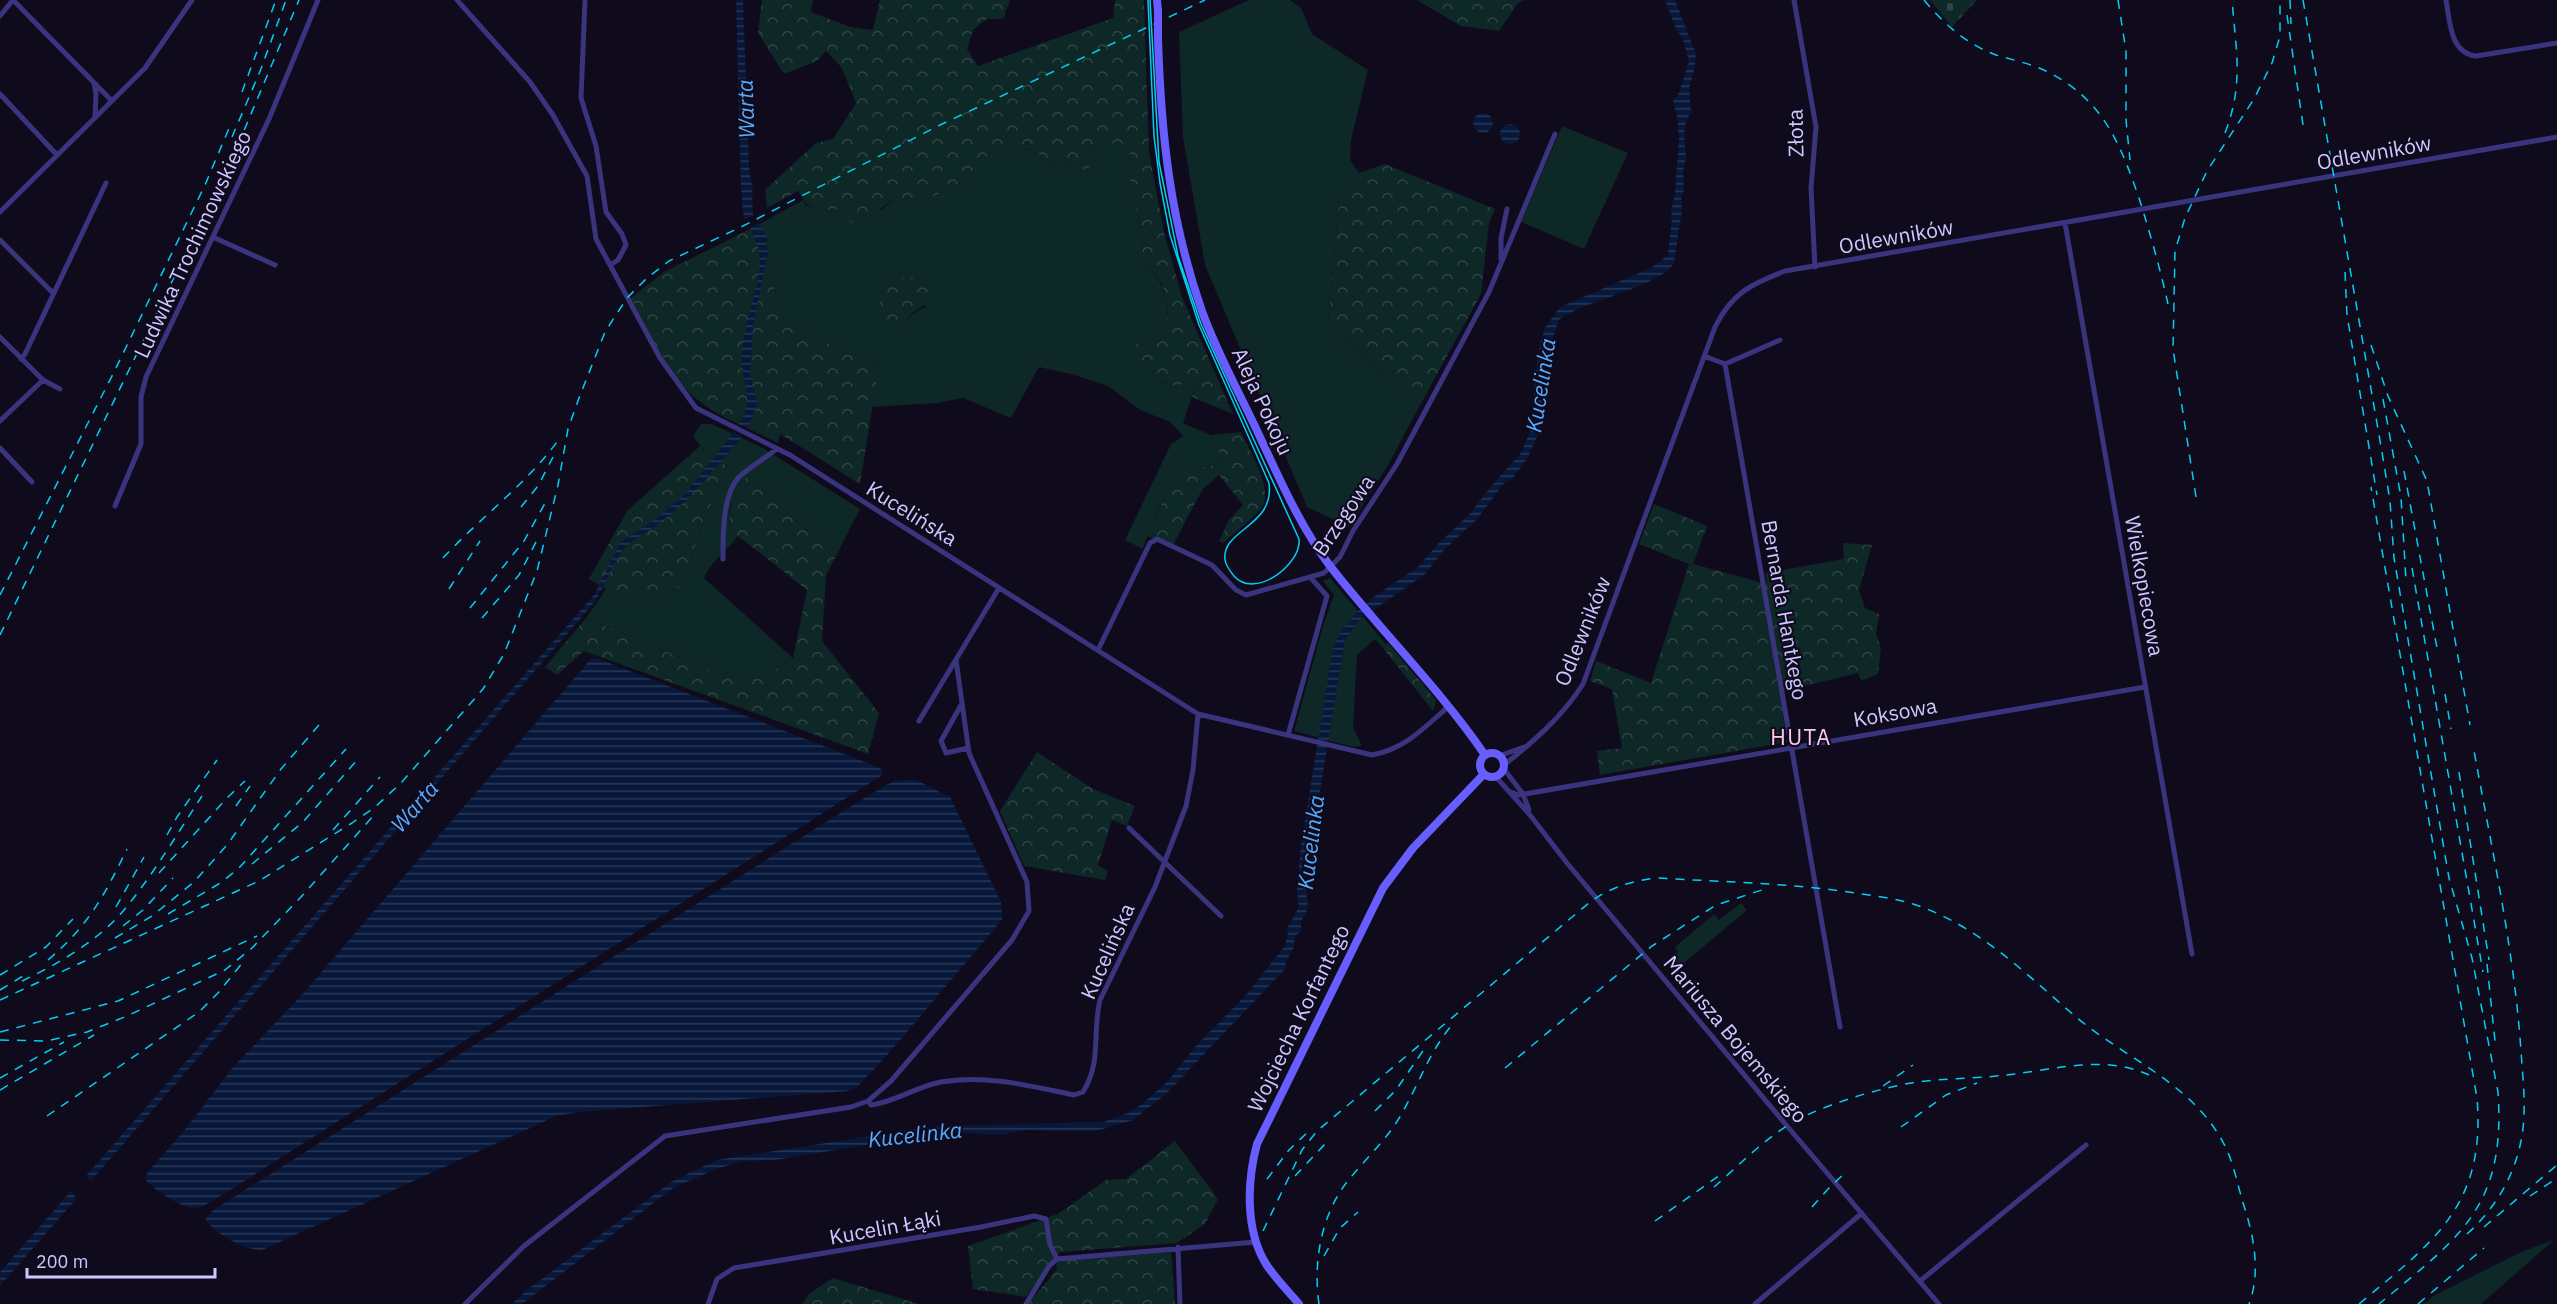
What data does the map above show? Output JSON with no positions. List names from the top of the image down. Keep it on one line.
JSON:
{"streets":{"street":["Złota","Odlewników","Ludwika Trochimowskiego","Aleja Pokoju","Kucelińska","Brzegowa","Wielkopiecowa","Bernarda Hantkego","Koksowa","Wojciecha Korfantego","Mariusza Bojemskiego","Kucelin Łąki"]},"crossings":[["Złota","Odlewników"],["Odlewników","Aleja Pokoju"],["Odlewników","Wielkopiecowa"],["Odlewników","Wojciecha Korfantego"],["Odlewników","Mariusza Bojemskiego"],["Aleja Pokoju","Kucelińska"],["Aleja Pokoju","Brzegowa"],["Aleja Pokoju","Wojciecha Korfantego"],["Aleja Pokoju","Mariusza Bojemskiego"],["Kucelińska","Brzegowa"],["Wielkopiecowa","Koksowa"],["Bernarda Hantkego","Koksowa"],["Koksowa","Mariusza Bojemskiego"],["Wojciecha Korfantego","Mariusza Bojemskiego"]],"districts":["HUTA"],"water":["Warta","Kucelinka"],"scale_bar":"200 m"}
